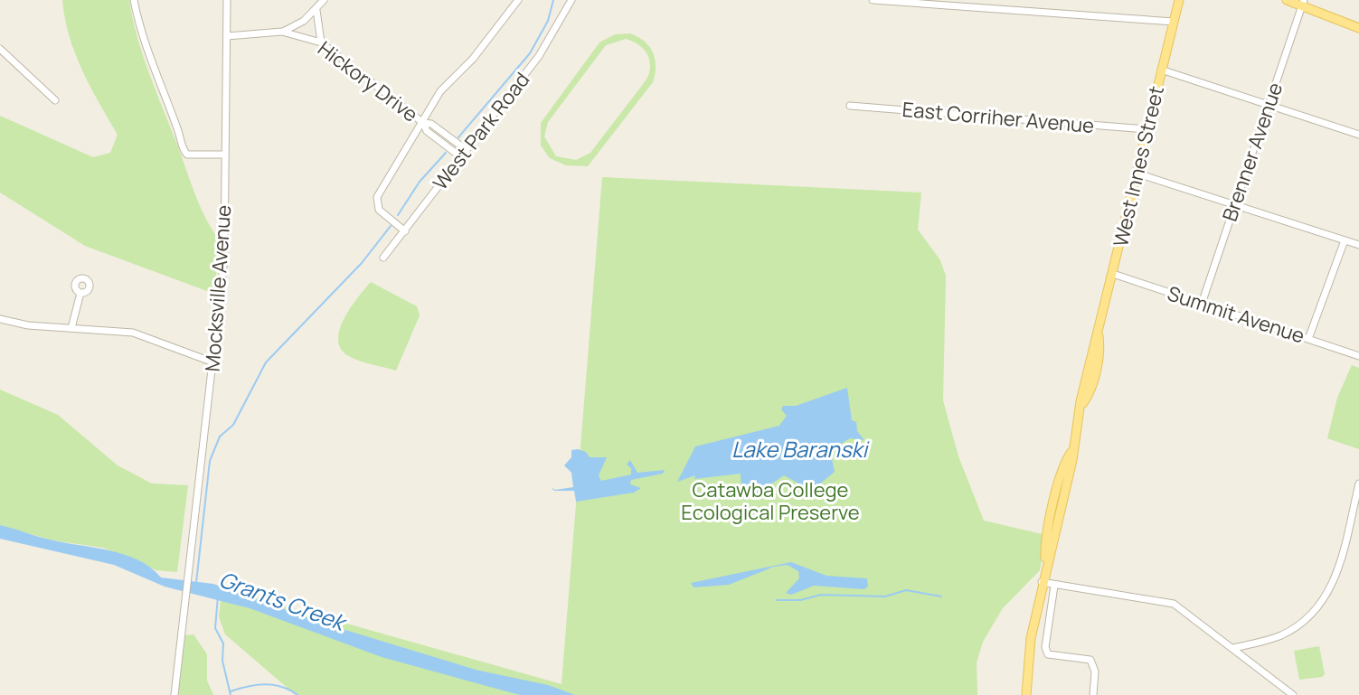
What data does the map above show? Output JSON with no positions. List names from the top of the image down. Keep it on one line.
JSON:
{"streets":{"main road":["West Innes Street"],"street":["Hickory Drive","East Corriher Avenue","West Park Road","Brenner Avenue","Mocksville Avenue","Summit Avenue"]},"crossings":[["Hickory Drive","West Park Road"],["Hickory Drive","Mocksville Avenue"],["East Corriher Avenue","West Innes Street"],["Brenner Avenue","Summit Avenue"],["West Innes Street","Summit Avenue"]],"water":["Lake Baranski","Grants Creek"],"parks":["Catawba College Ecological Preserve"]}
